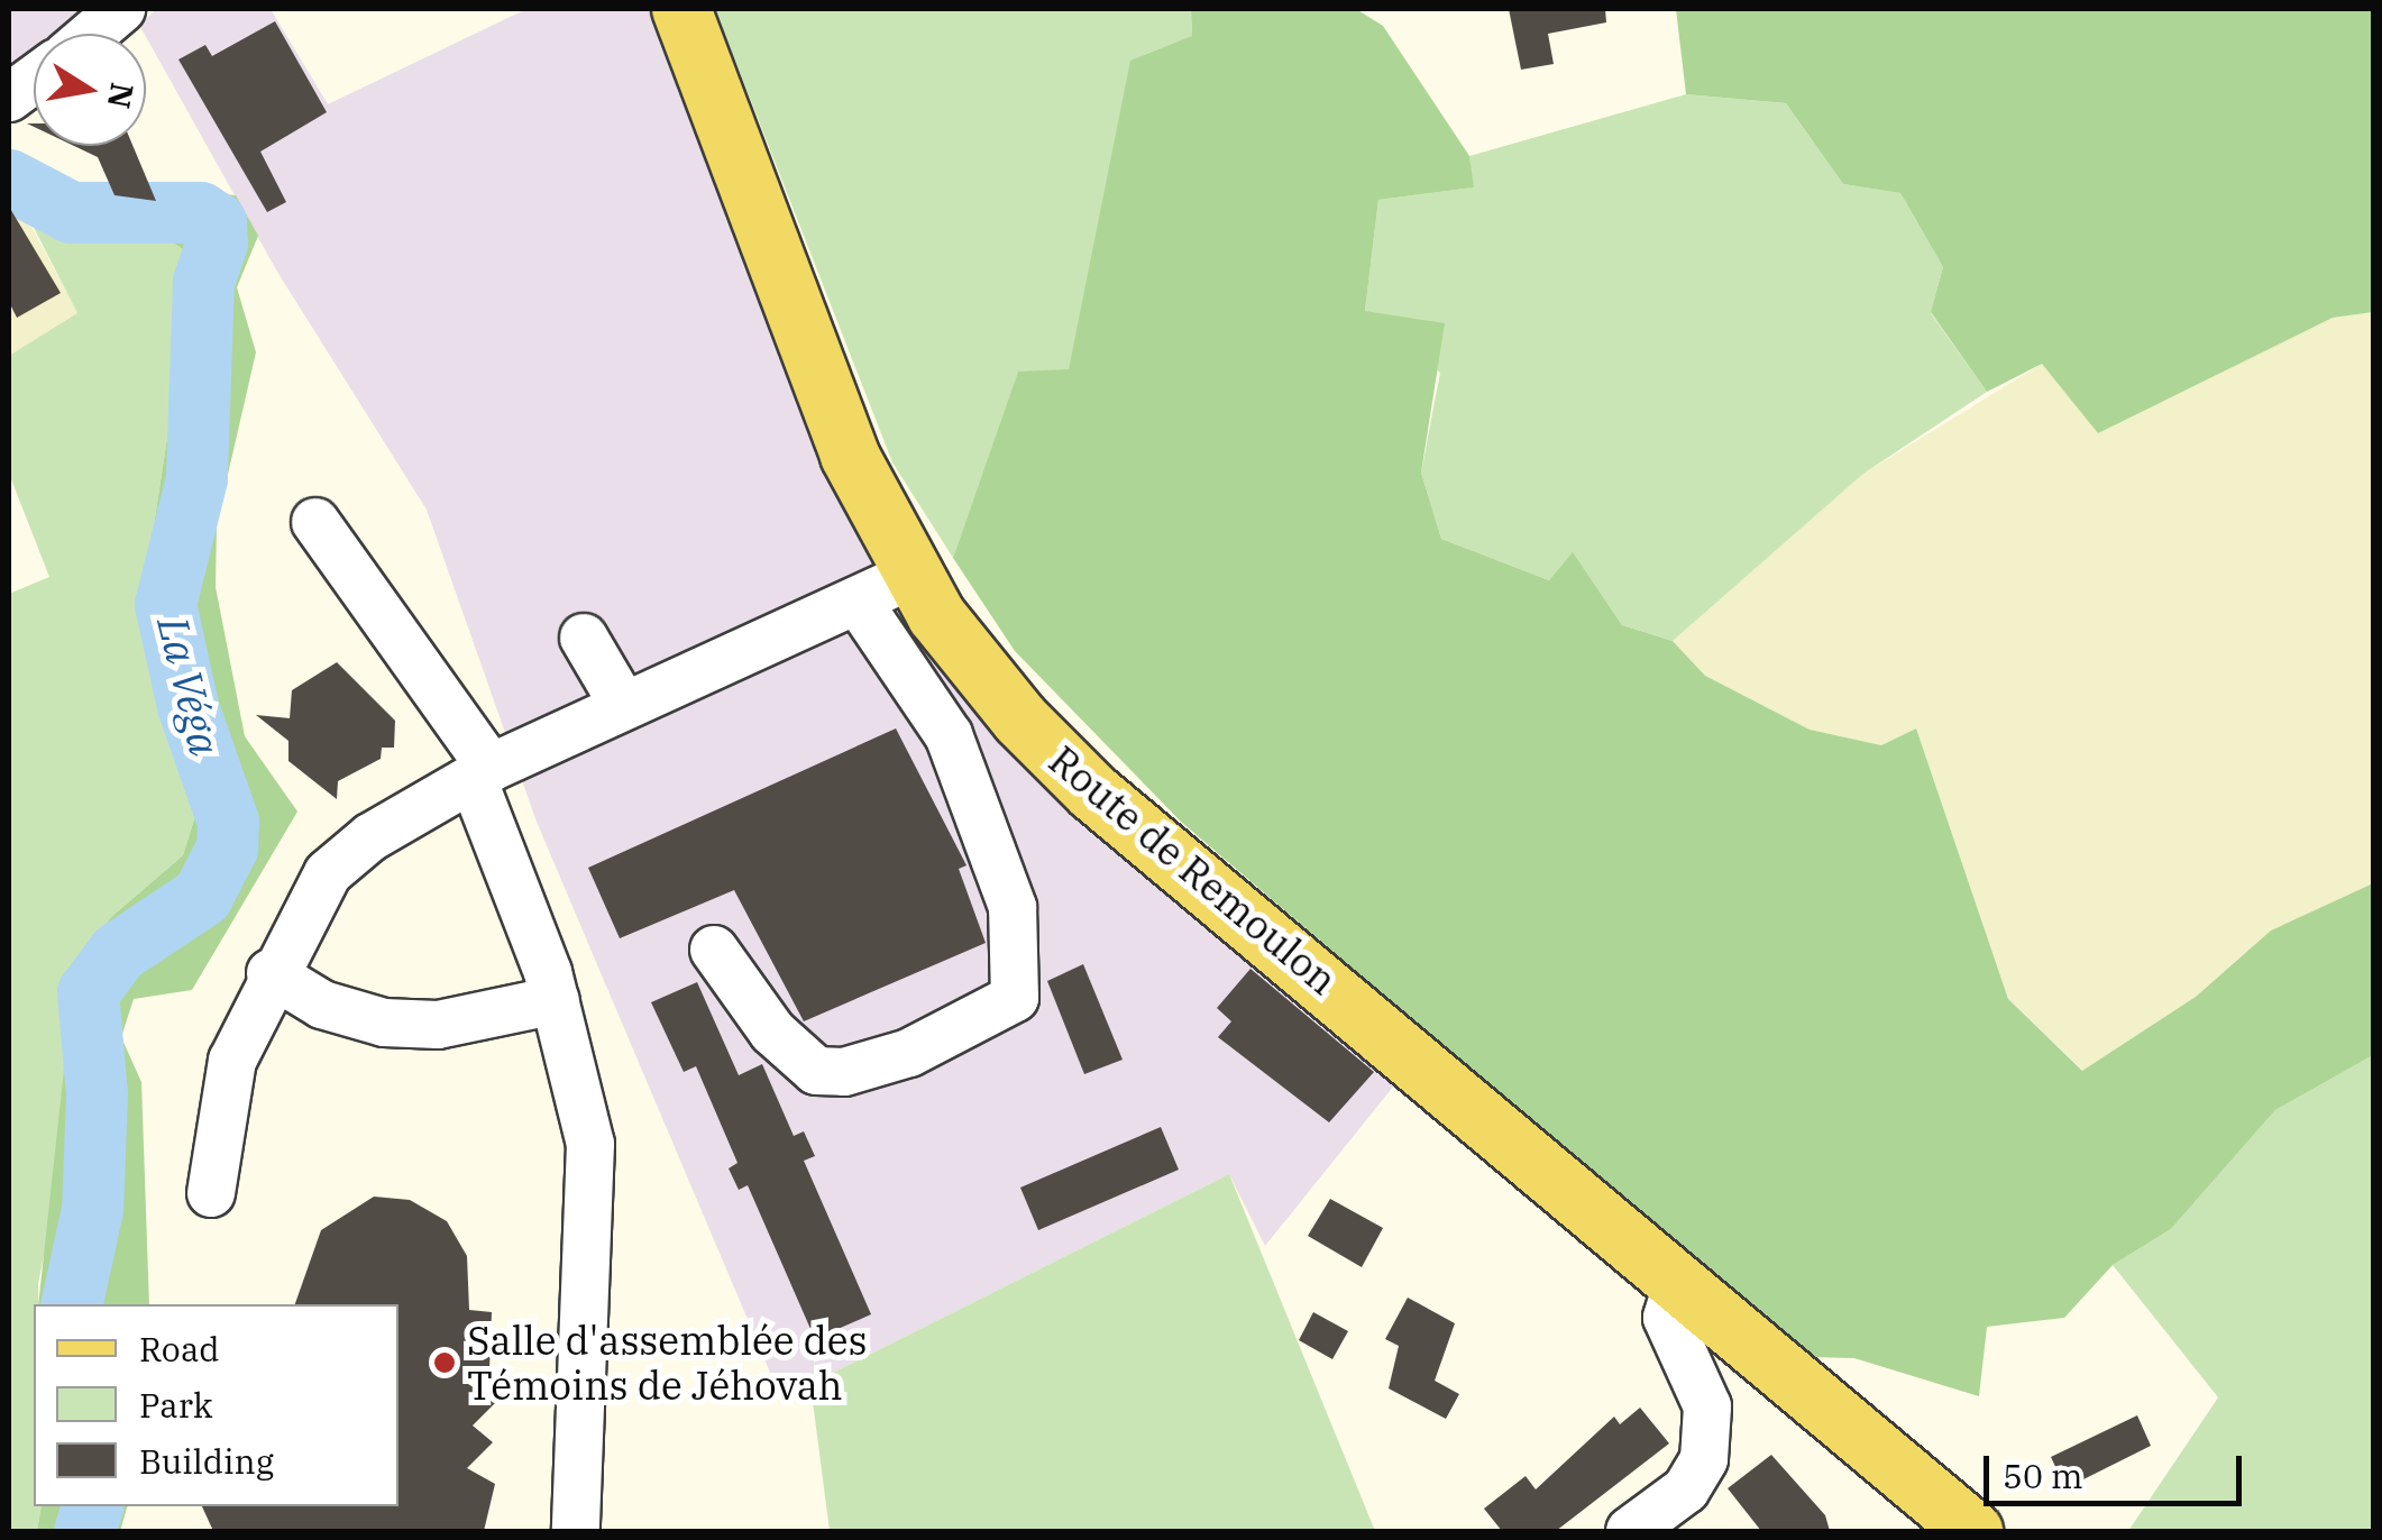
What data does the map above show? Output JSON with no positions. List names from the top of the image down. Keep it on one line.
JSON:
{"streets":{"main road":["Route de Remoulon"]},"water":["La Véga"],"places":["Salle d'assemblée des Témoins de Jéhovah"],"legend":["Road","Park","Building"],"scale_bar":"50 m","north":"right"}
